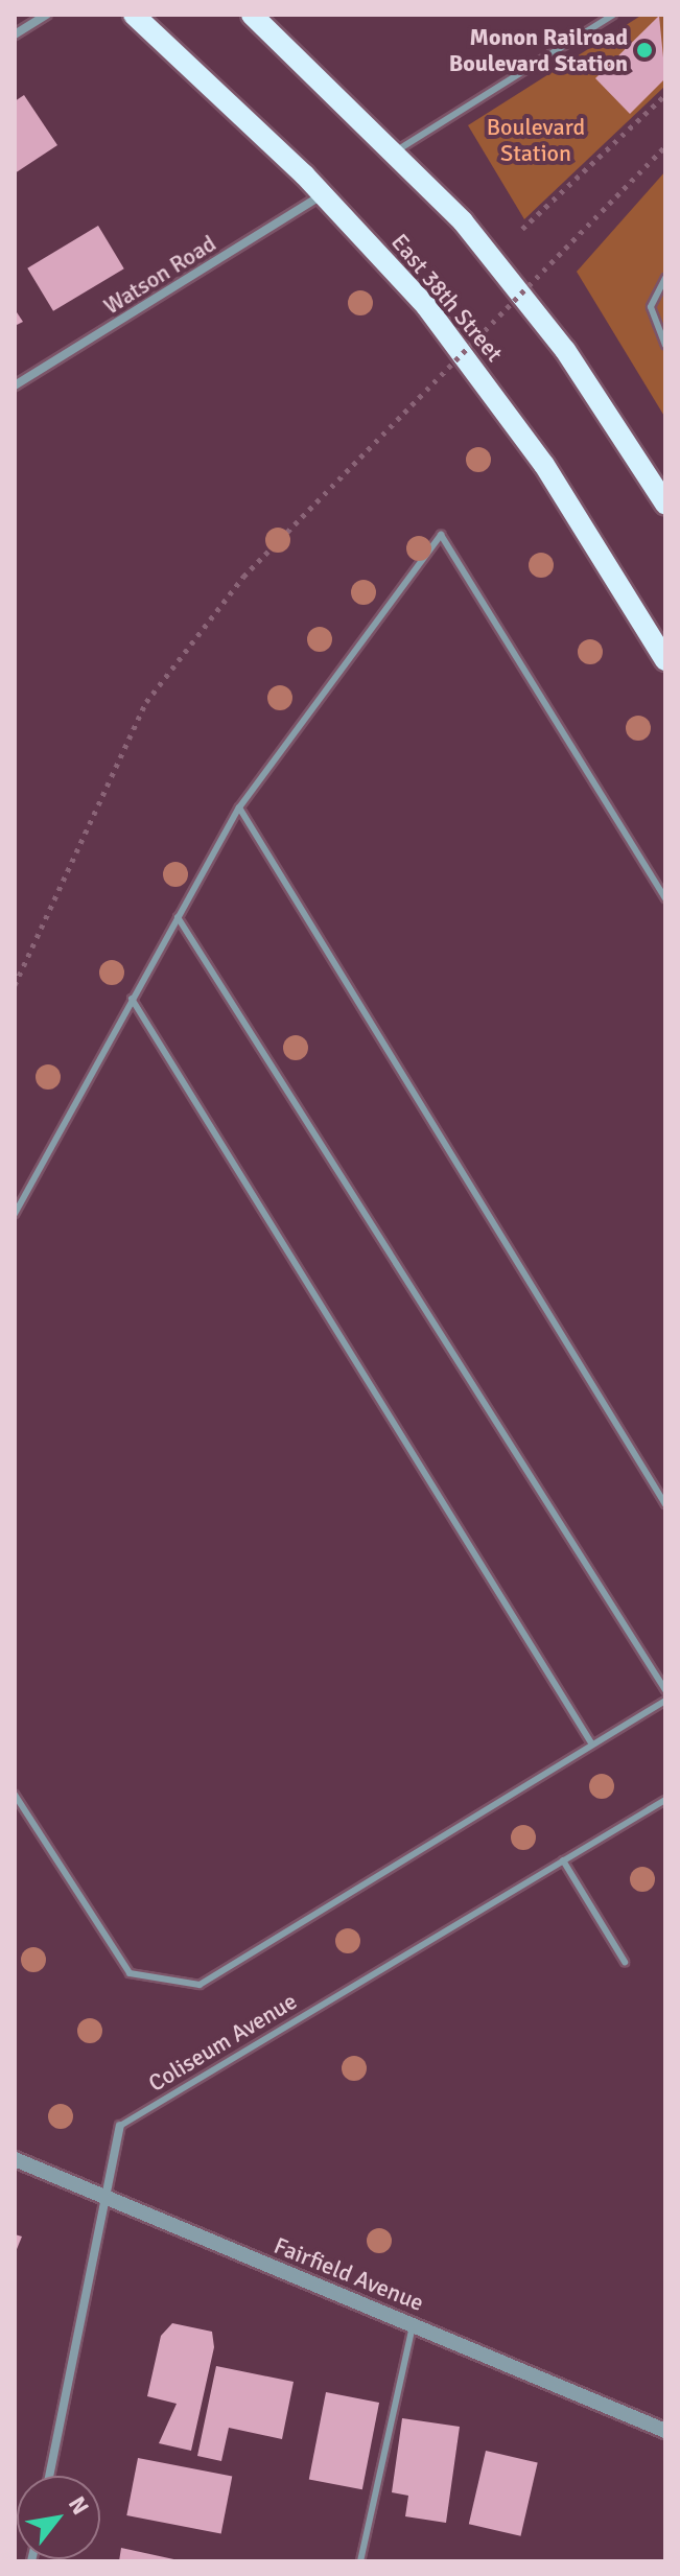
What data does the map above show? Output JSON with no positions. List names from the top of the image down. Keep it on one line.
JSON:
{"streets":{"main road":["East 38th Street"],"street":["Watson Road","Coliseum Avenue","Fairfield Avenue"]},"crossings":[["Watson Road","East 38th Street"],["Coliseum Avenue","Fairfield Avenue"]],"parks":["Boulevard Station"],"places":["Monon Railroad Boulevard Station"],"north":"top right"}
